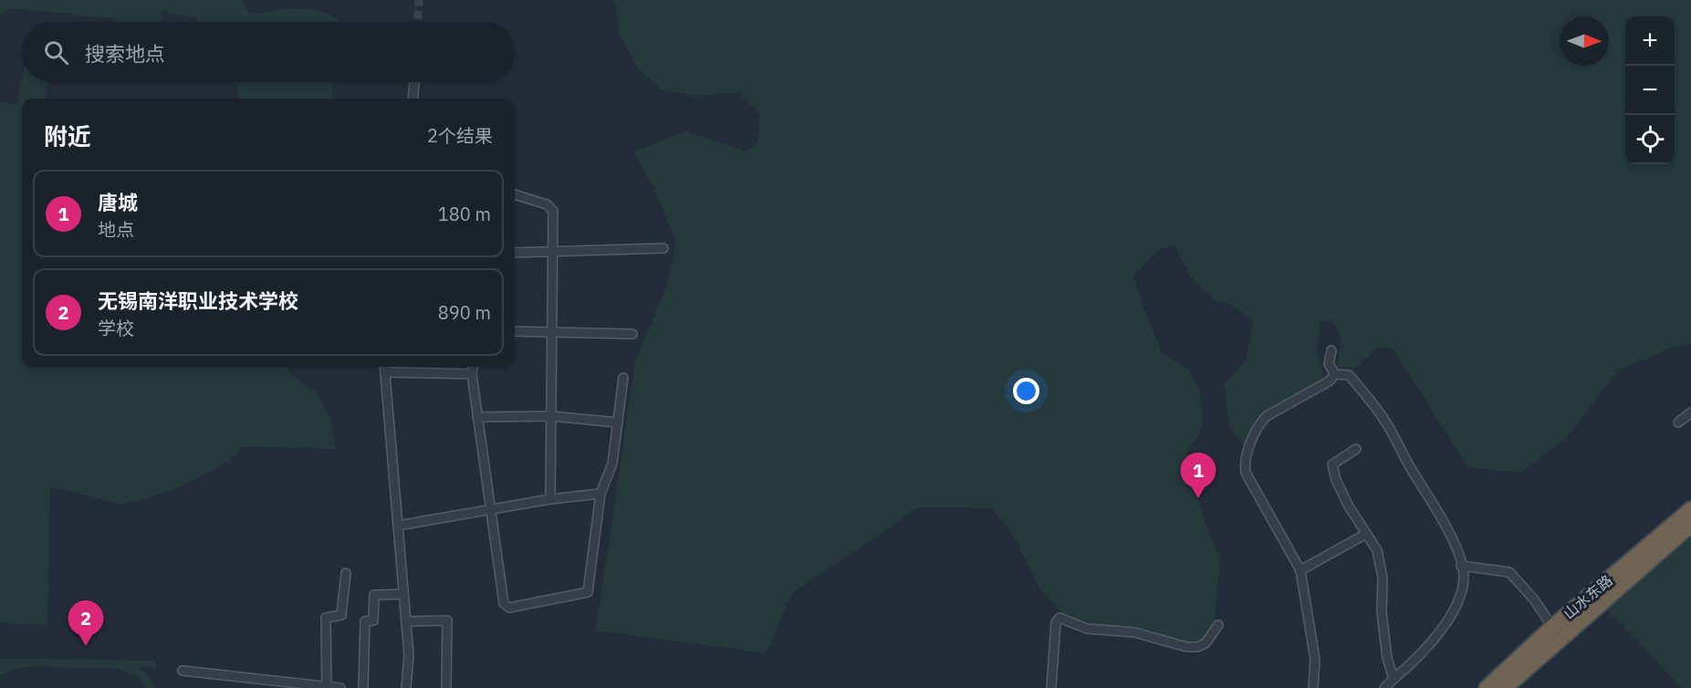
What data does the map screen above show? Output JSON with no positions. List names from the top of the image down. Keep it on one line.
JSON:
{"streets":{"highway":["山水东路"]},"north":"right","page":{"map_buttons":["+","−"],"search":"搜索地点","heading":["附近","2个结果"],"list":[{"mark":"1","name":"唐城","note":"地点","value":"180 m"},{"mark":"2","name":"无锡南洋职业技术学校","note":"学校","value":"890 m"}],"pins":["1","2"]}}
